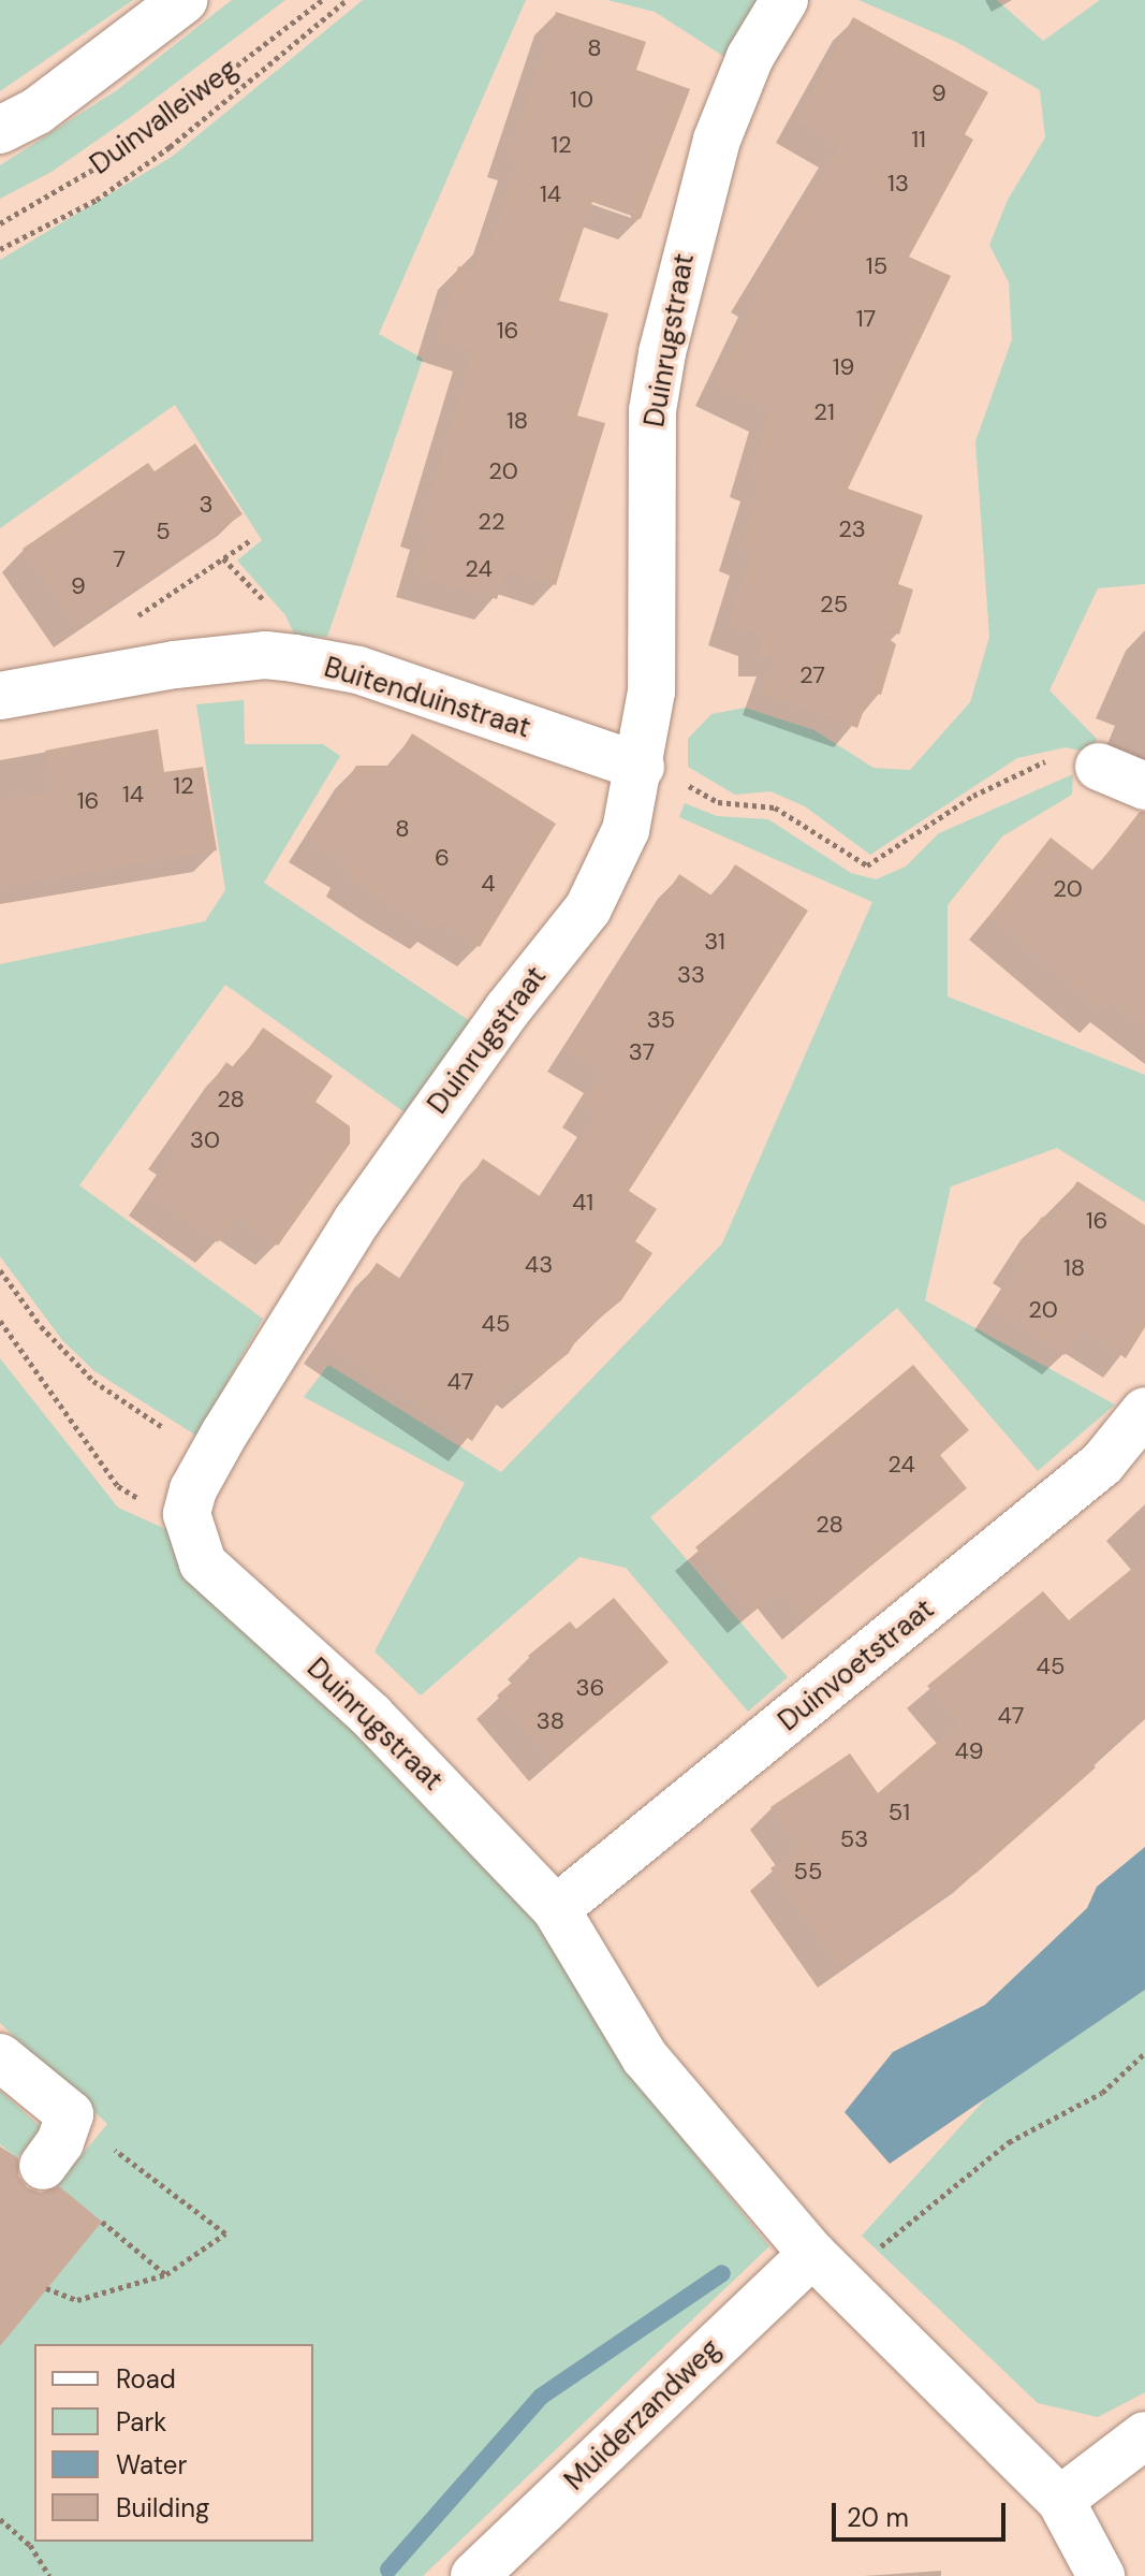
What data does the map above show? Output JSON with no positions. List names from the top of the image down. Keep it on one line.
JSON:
{"streets":{"street":["Duinrugstraat","Buitenduinstraat","Duinvoetstraat","Muiderzandweg"],"path":["Duinvalleiweg"]},"crossings":[["Duinrugstraat","Buitenduinstraat"],["Duinrugstraat","Duinvoetstraat"]],"house_numbers":["8","9","10","11","12","13","14","15","17","16","19","21","18","20","3","22","23","5","7","24","9","25","27","12","14","16","8","6","4","20","31","33","35","37","28","30","41","16","43","18","20","45","47","24","28","45","36","47","38","49","51","53","55"],"legend":["Road","Park","Water","Building"],"scale_bar":"20 m"}
